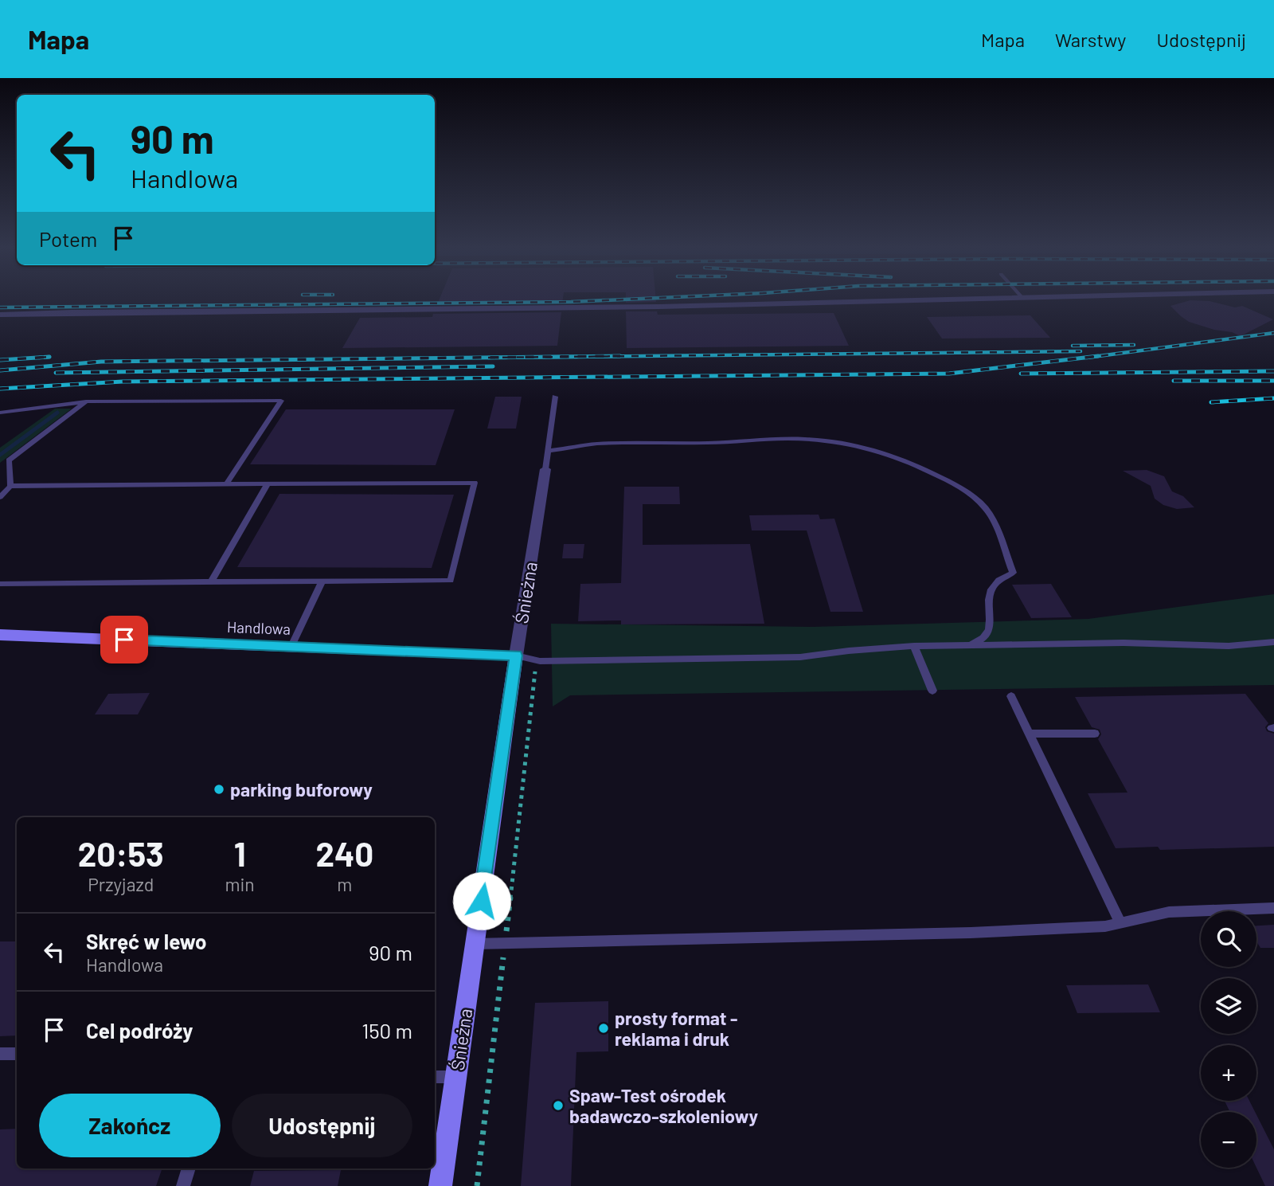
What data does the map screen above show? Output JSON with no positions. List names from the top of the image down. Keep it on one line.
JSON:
{"streets":{"street":["Śnieżna","Handlowa"]},"crossings":[["Śnieżna","Handlowa"]],"places":["parking buforowy","prosty format - reklama i druk","Spaw-Test ośrodek badawczo-szkoleniowy"],"page":{"header":"Mapa","nav":["Mapa","Warstwy","Udostępnij"],"turn":["90 m","Handlowa"],"then":"Potem","eta":["20:53","Przyjazd","1","min","240","m"],"map_buttons":["+","−"],"list":[{"name":"Skręć w lewo","note":"Handlowa","value":"90 m"},{"name":"Cel podróży","value":"150 m"}],"buttons":["Zakończ","Udostępnij"]}}
